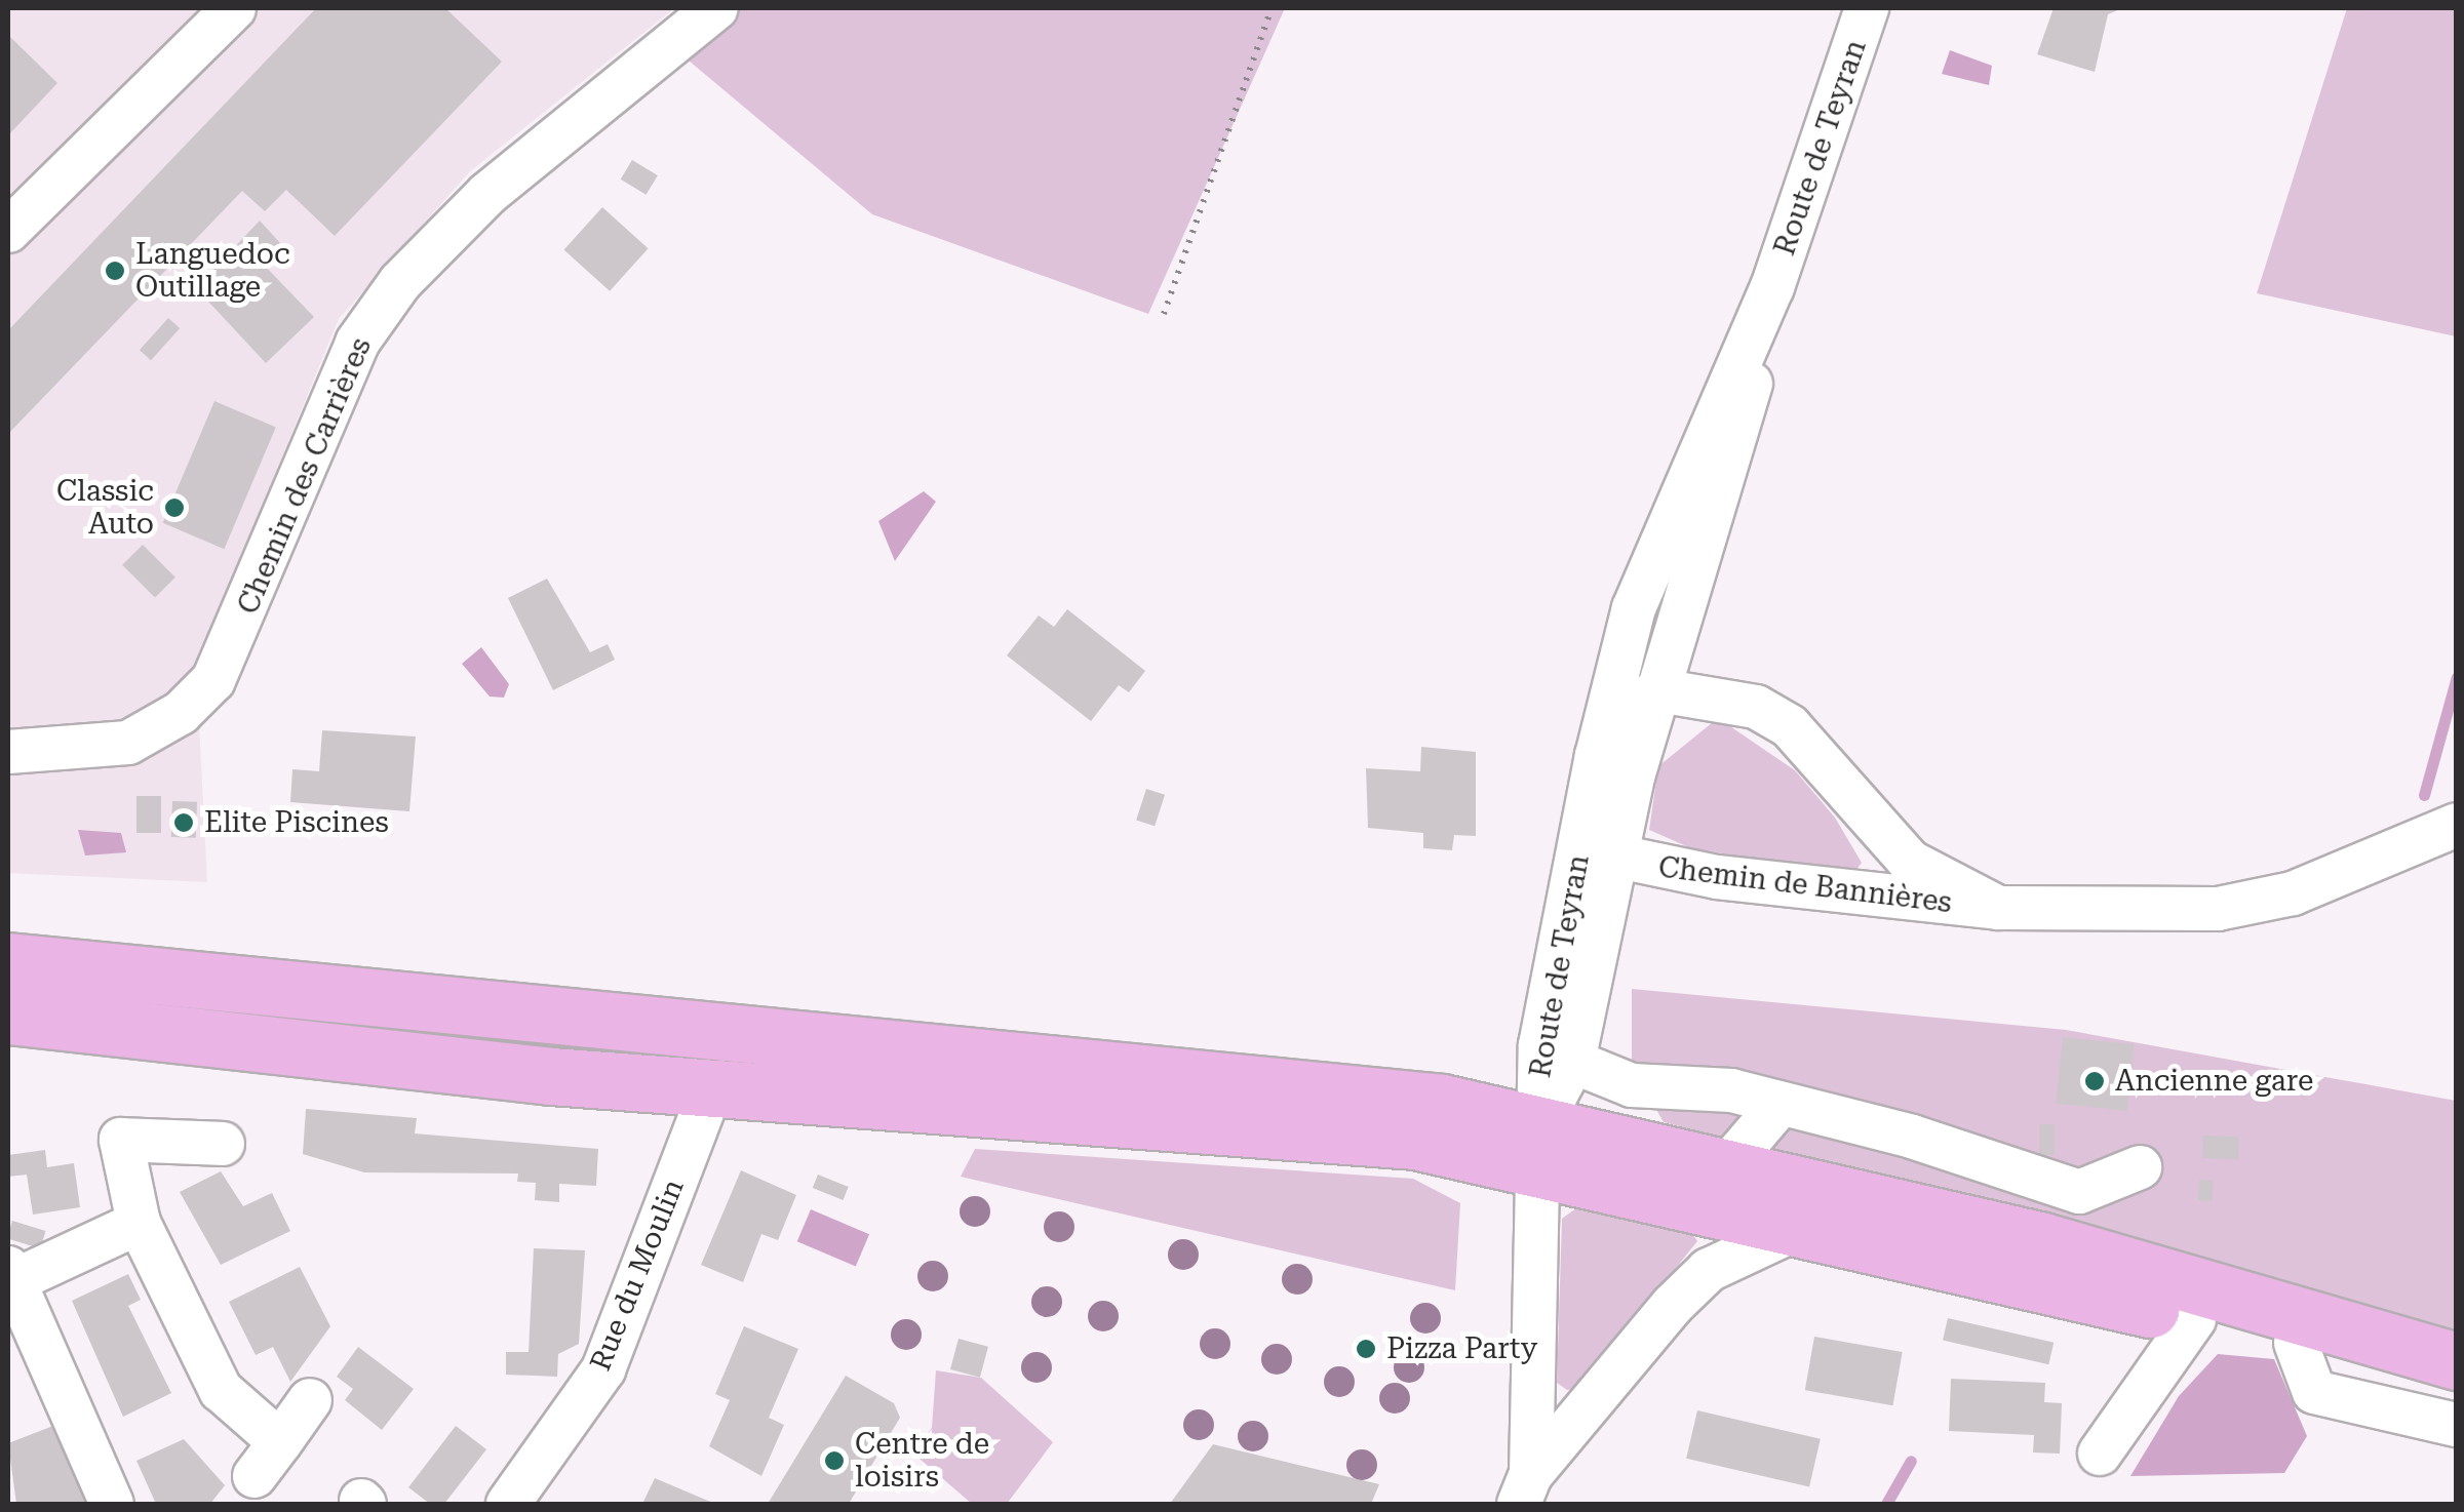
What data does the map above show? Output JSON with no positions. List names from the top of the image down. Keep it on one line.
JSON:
{"streets":{"street":["Route de Teyran","Chemin des Carrières","Chemin de Bannières","Rue du Moulin"]},"crossings":[["Route de Teyran","Chemin de Bannières"]],"places":["Languedoc Outillage","Classic Auto","Elite Piscines","Ancienne gare","Pizza Party","Centre de loisirs"]}
